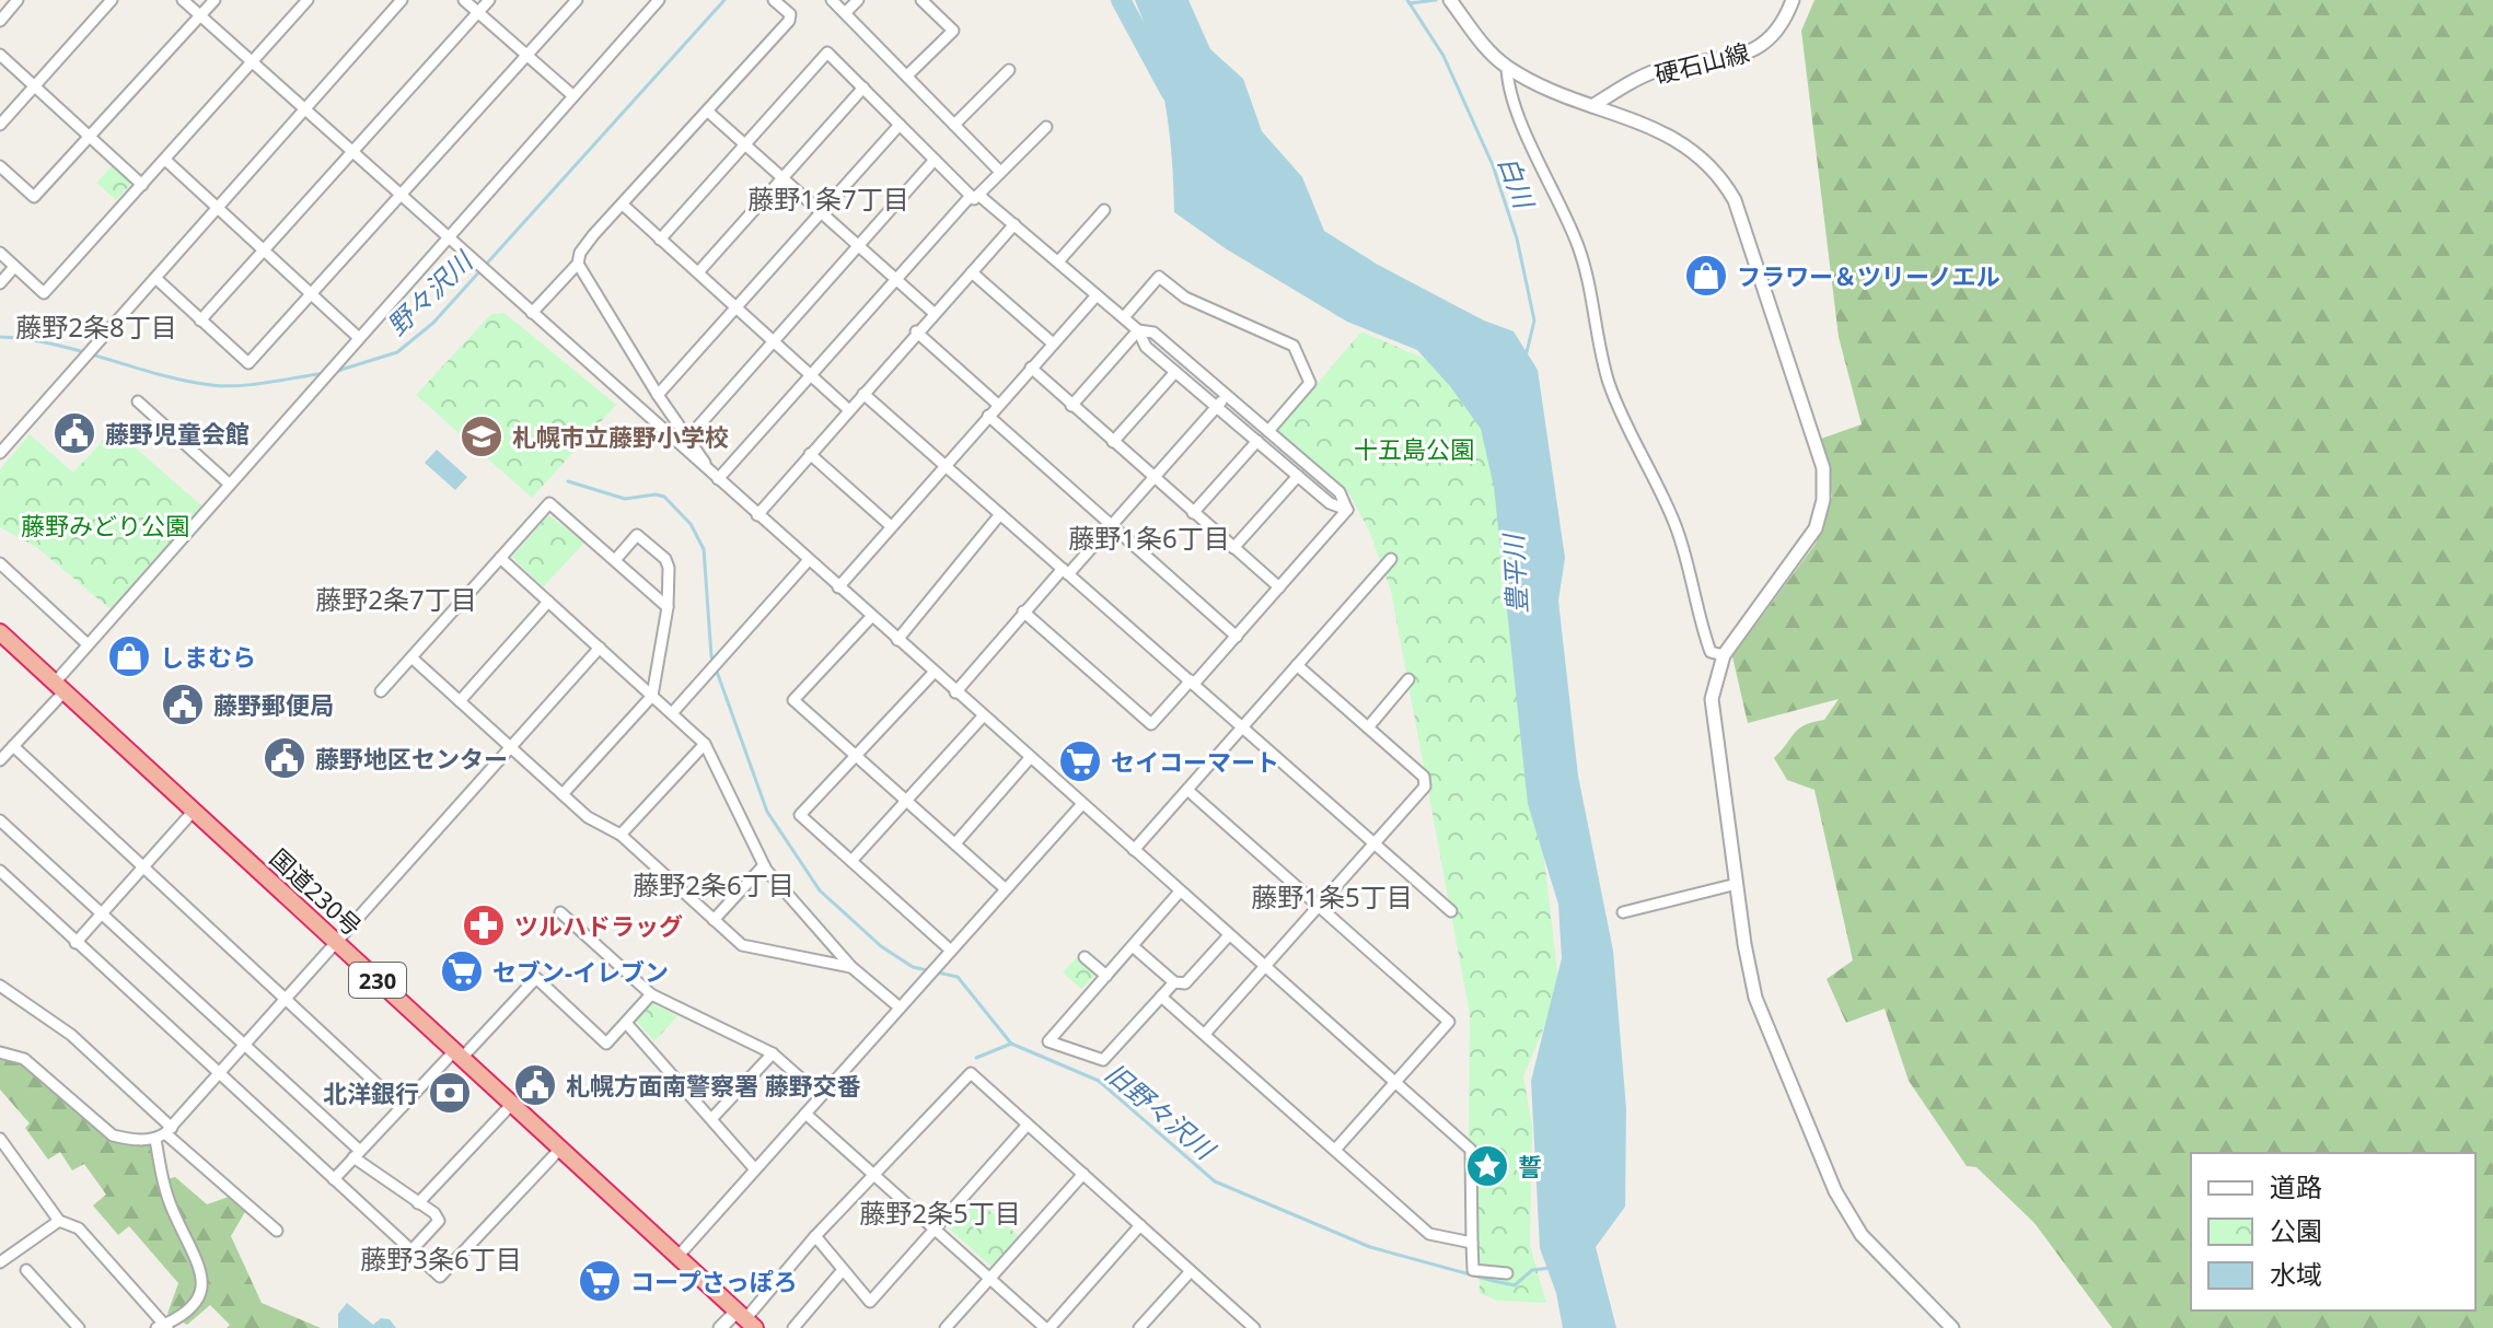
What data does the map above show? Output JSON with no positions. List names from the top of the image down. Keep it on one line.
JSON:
{"streets":{"highway":["国道230号","230"],"street":["硬石山線"]},"districts":["藤野1条7丁目","藤野2条8丁目","藤野1条6丁目","藤野2条7丁目","藤野2条6丁目","藤野1条5丁目","藤野2条5丁目","藤野3条6丁目"],"water":["白川","野々沢川","豊平川","旧野々沢川"],"parks":["十五島公園","藤野みどり公園"],"places":{"shop":["フラワー＆ツリーノエル","しまむら"],"public building":["藤野児童会館","藤野郵便局","藤野地区センター","札幌方面南警察署 藤野交番"],"school or university":["札幌市立藤野小学校"],"supermarket":["セイコーマート","セブン-イレブン","コープさっぽろ"],"pharmacy":["ツルハドラッグ"],"bank":["北洋銀行"],"place":["誓"]},"legend":["道路","公園","水域"]}
